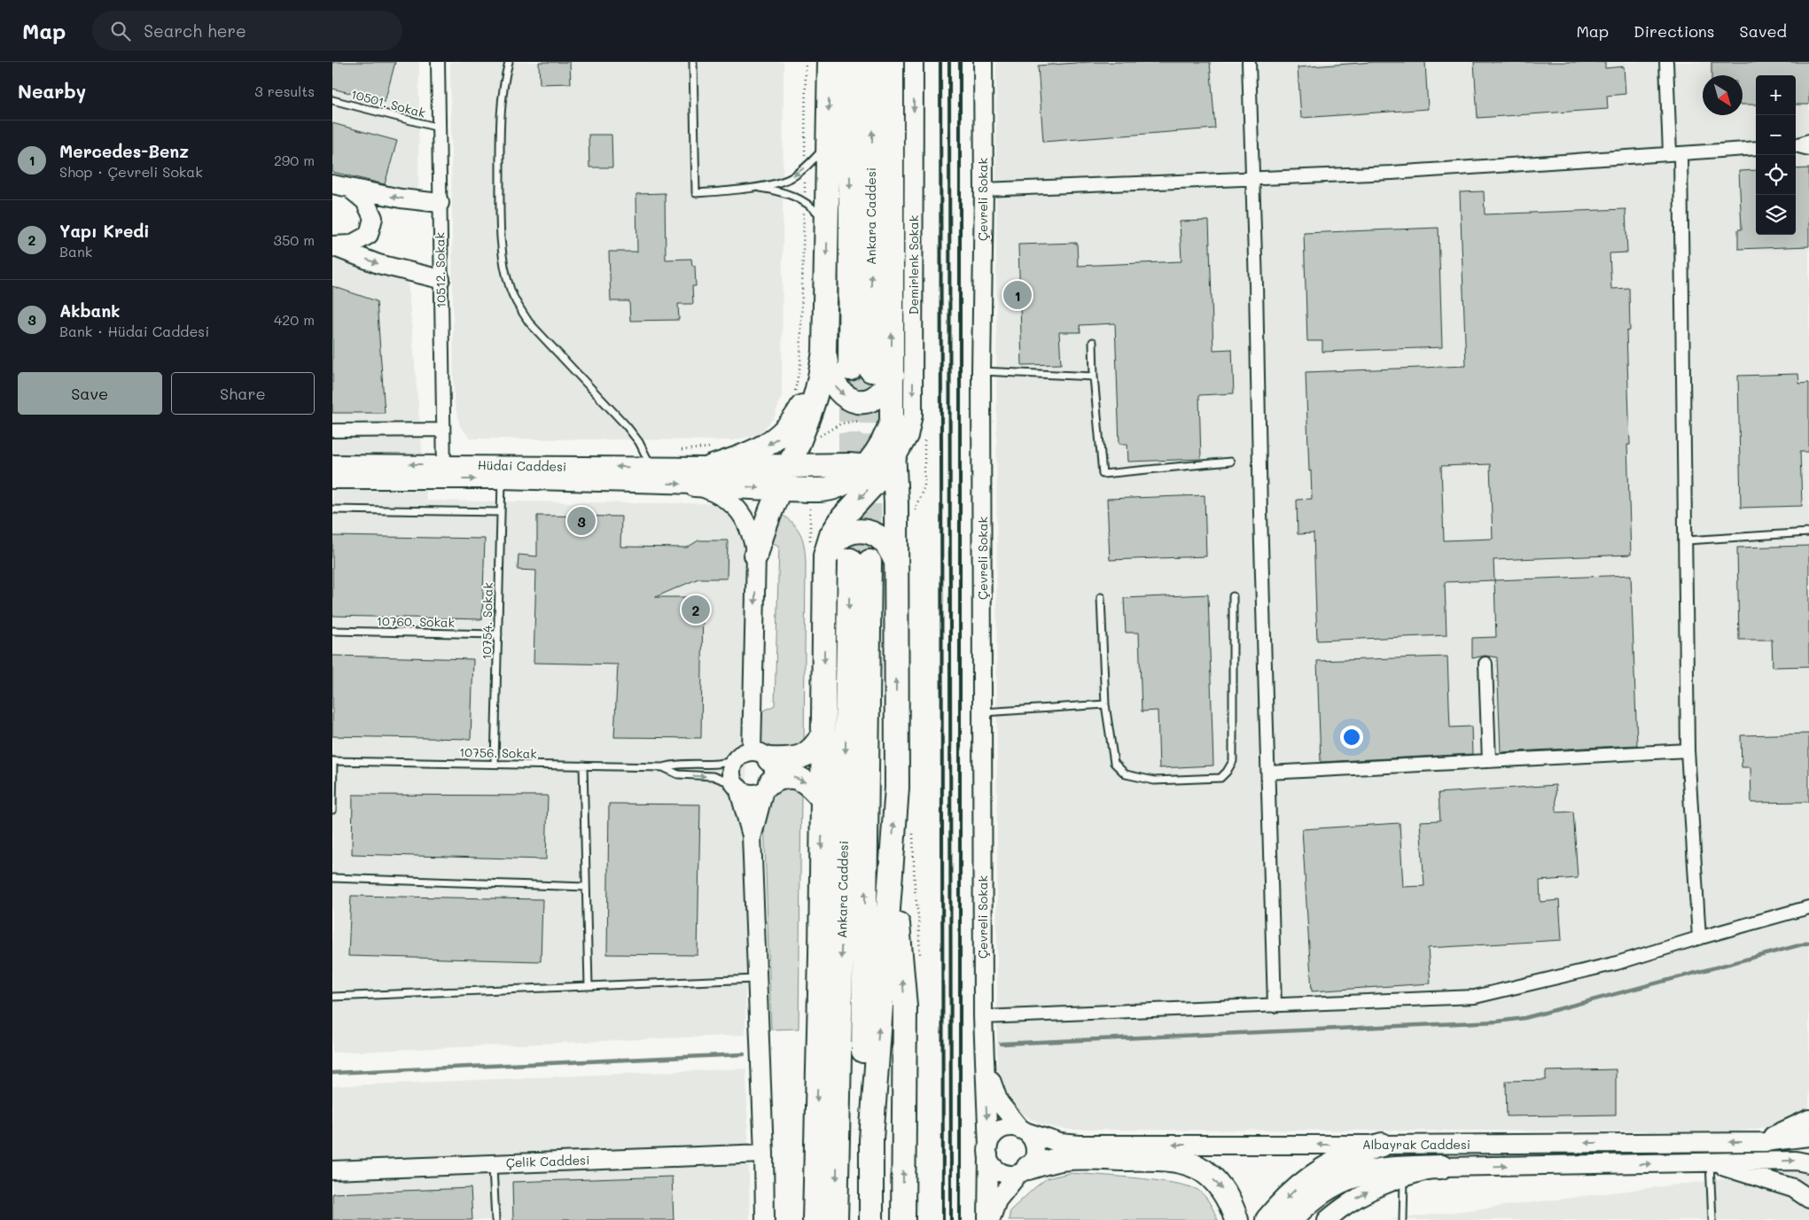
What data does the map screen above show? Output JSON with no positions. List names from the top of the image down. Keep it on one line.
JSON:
{"streets":{"highway":["Ankara Caddesi"],"street":["Çevreli Sokak","Demirlenk Sokak","10512. Sokak","Hüdai Caddesi","Albayrak Caddesi","Çelik Caddesi"],"lane":["10501. Sokak","10754. Sokak","10760. Sokak","10756. Sokak"]},"crossings":[["10501. Sokak","10512. Sokak"],["10512. Sokak","Hüdai Caddesi"],["Hüdai Caddesi","10754. Sokak"],["10754. Sokak","10760. Sokak"],["10754. Sokak","10756. Sokak"]],"one_way":["Demirlenk Sokak"],"north":"bottom right","page":{"header":"Map","search":"Search here","nav":["Map","Directions","Saved"],"heading":["Nearby","3 results"],"map_buttons":["+","−"],"list":[{"mark":"1","name":"Mercedes-Benz","note":"Shop · Çevreli Sokak","value":"290 m"},{"mark":"2","name":"Yapı Kredi","note":"Bank","value":"350 m"},{"mark":"3","name":"Akbank","note":"Bank · Hüdai Caddesi","value":"420 m"}],"pins":["1","3","2"],"buttons":["Save","Share"]}}
